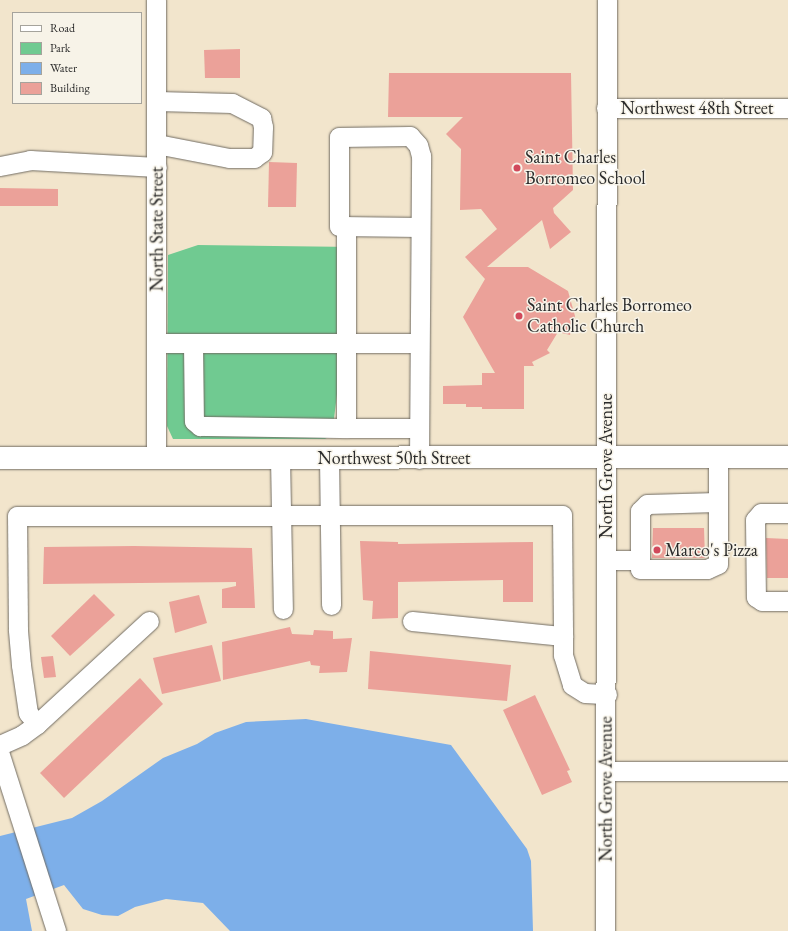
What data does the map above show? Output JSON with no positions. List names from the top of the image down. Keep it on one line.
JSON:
{"streets":{"main road":["Northwest 50th Street"],"street":["Northwest 48th Street","North State Street","North Grove Avenue"]},"crossings":[["Northwest 48th Street","North Grove Avenue"],["North State Street","Northwest 50th Street"],["Northwest 50th Street","North Grove Avenue"]],"places":["Saint Charles Borromeo School","Saint Charles Borromeo Catholic Church","Marco's Pizza"],"legend":["Road","Park","Water","Building"]}
